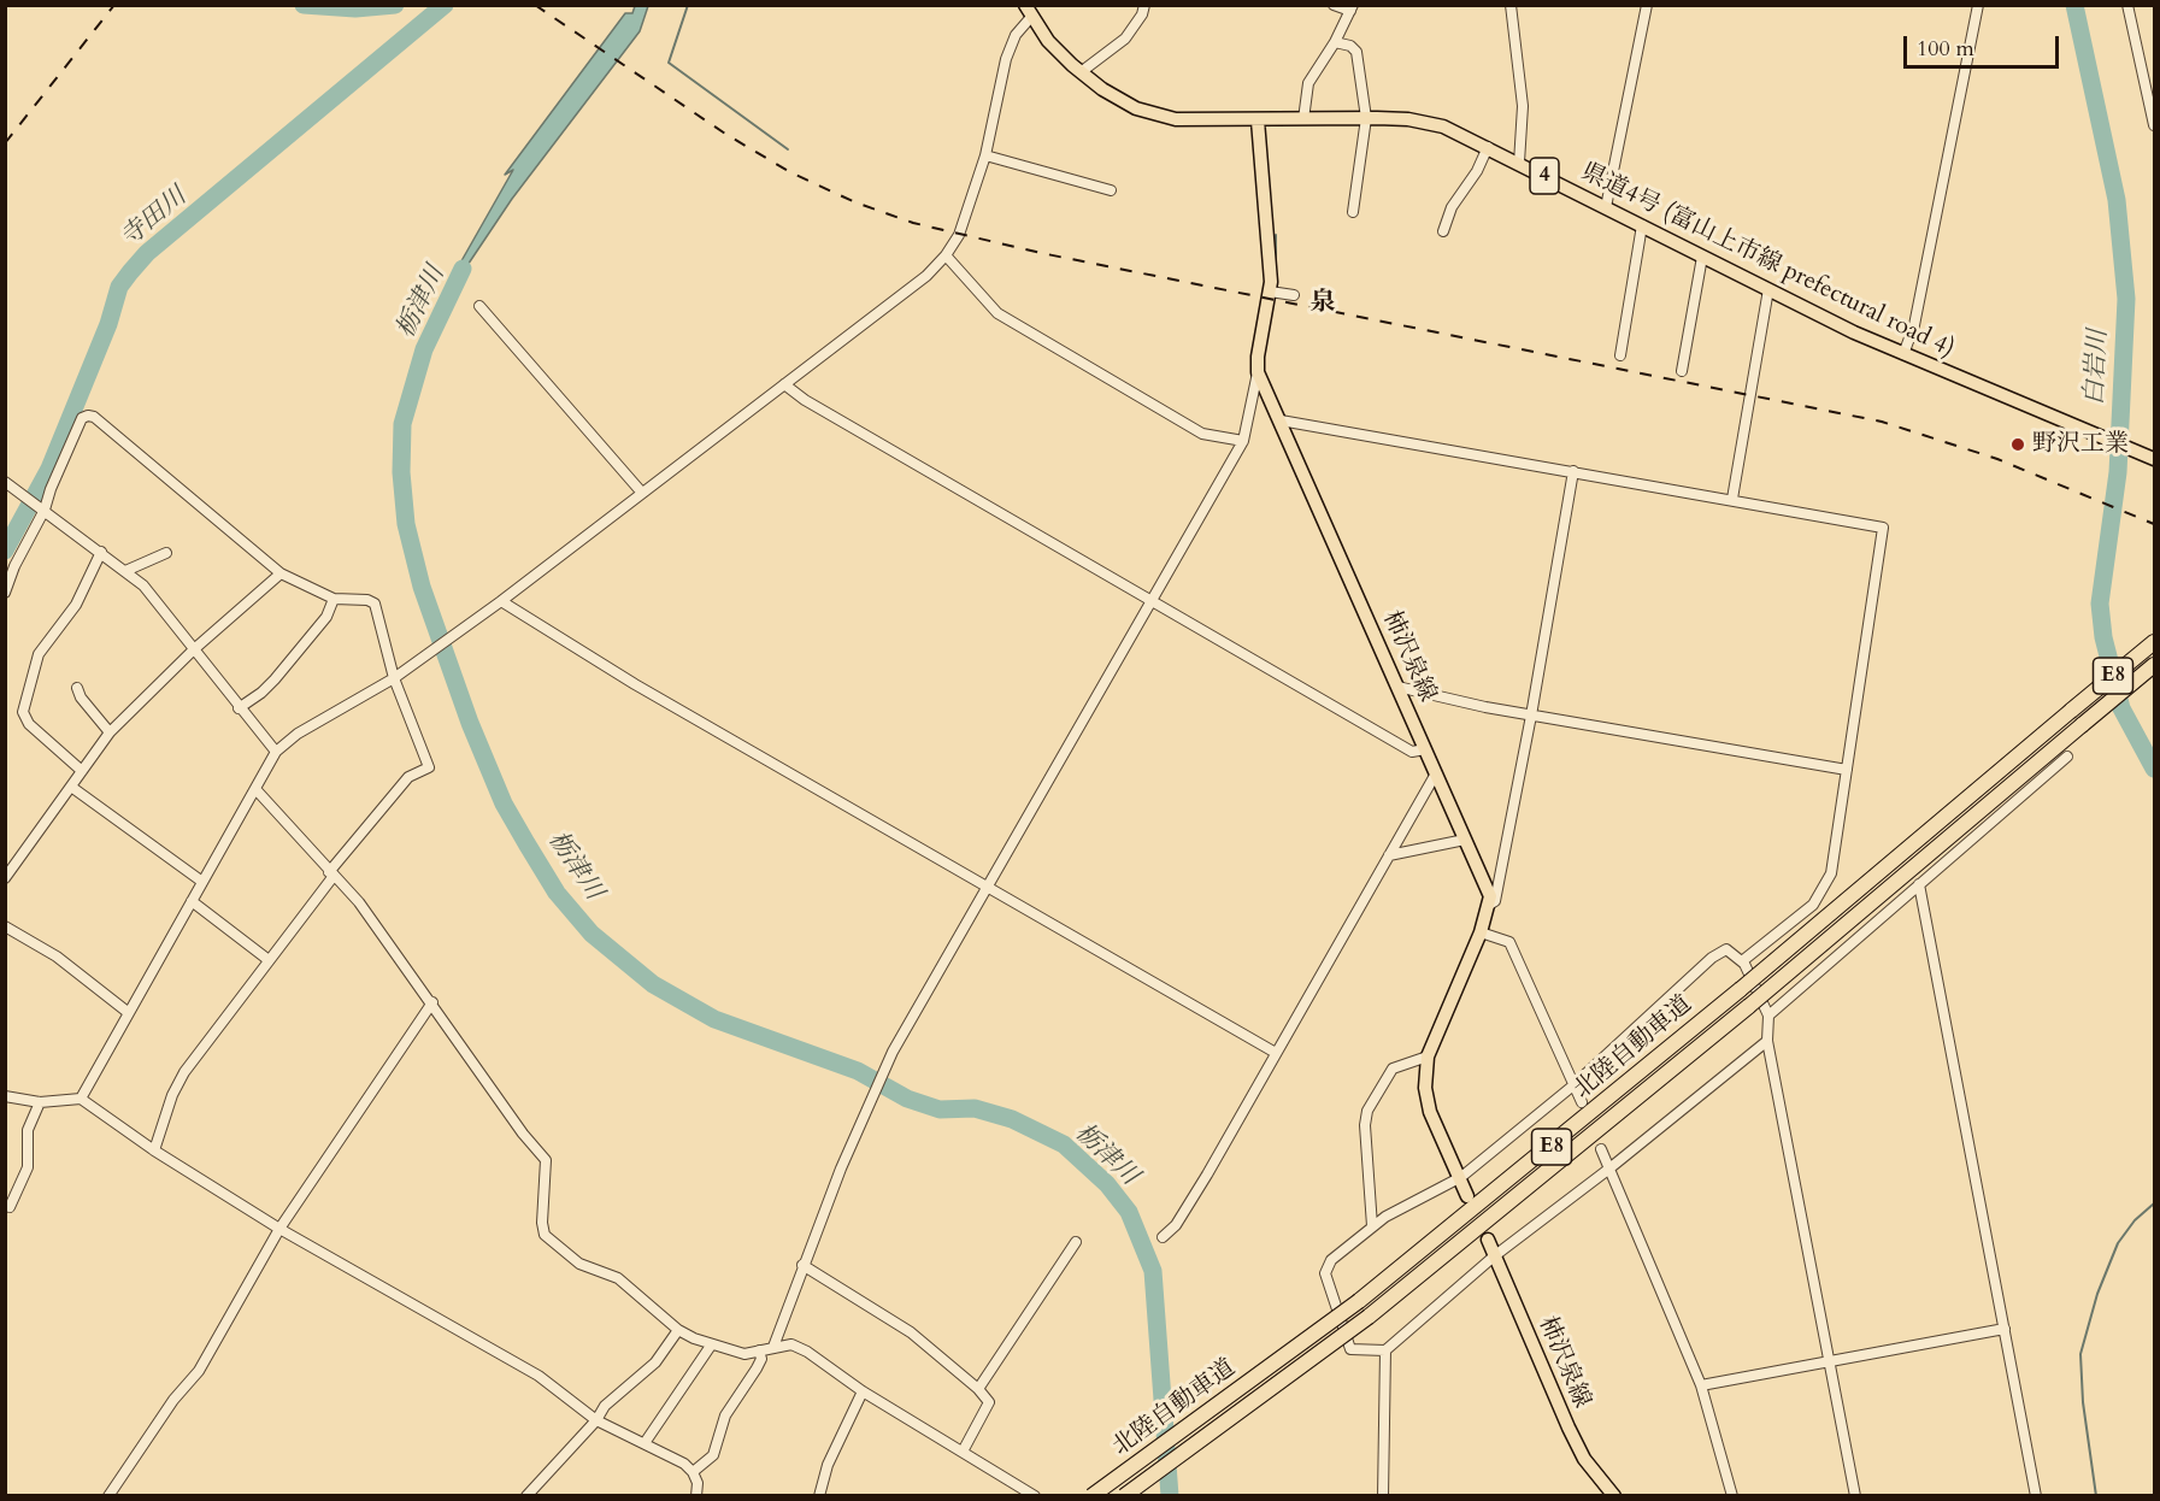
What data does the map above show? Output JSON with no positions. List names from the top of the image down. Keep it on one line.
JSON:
{"streets":{"highway":["E8","北陸自動車道"],"main road":["4","県道4号 (富山上市線 prefectural road 4)","柿沢泉線"]},"districts":["泉"],"water":["寺田川","栃津川","白岩川"],"places":["野沢工業"],"scale_bar":"100 m"}
